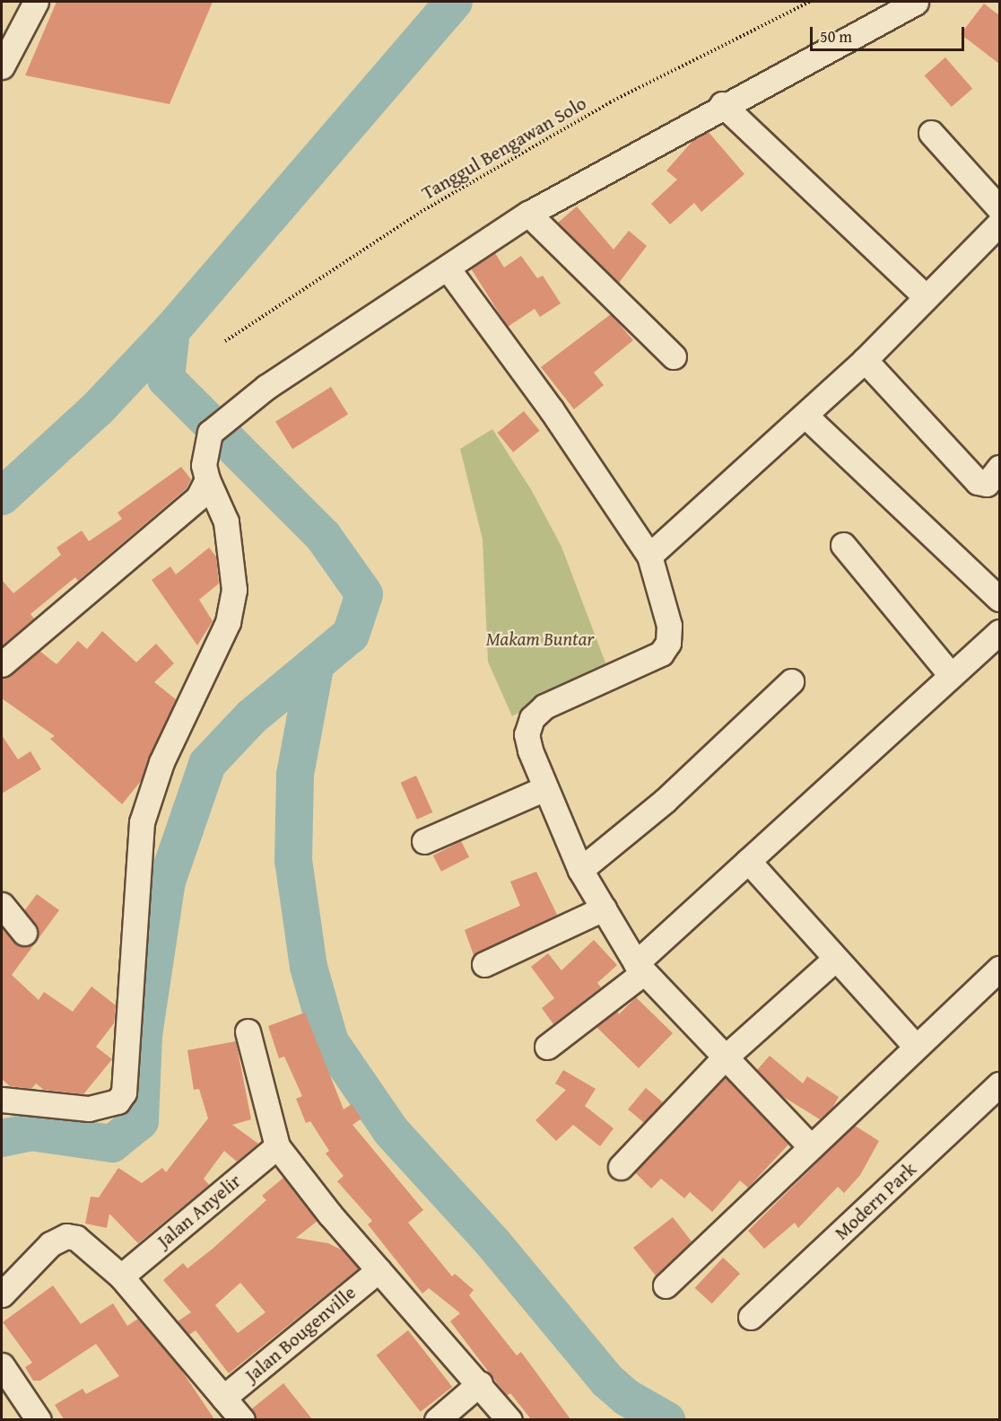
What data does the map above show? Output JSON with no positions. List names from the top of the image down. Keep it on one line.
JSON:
{"streets":{"street":["Modern Park","Jalan Anyelir","Jalan Bougenville"],"path":["Tanggul Bengawan Solo"]},"parks":["Makam Buntar"],"scale_bar":"50 m"}
